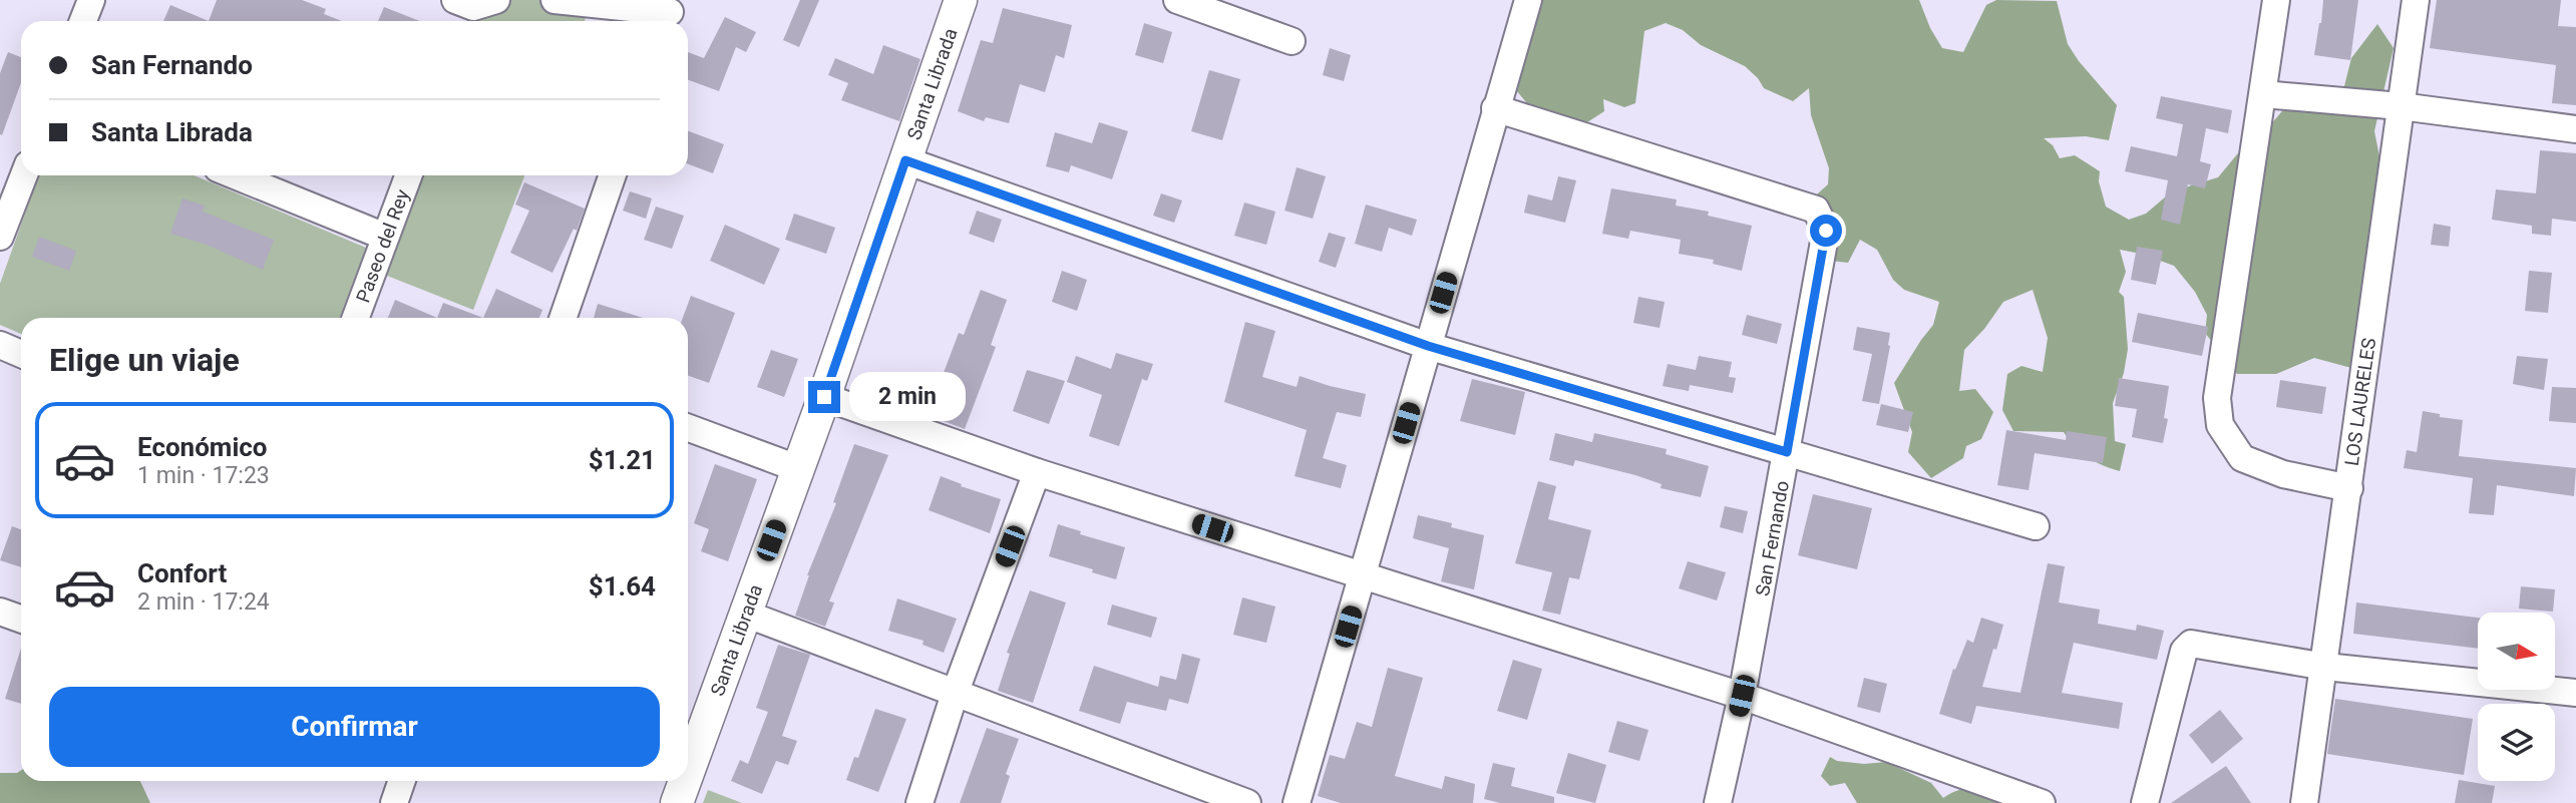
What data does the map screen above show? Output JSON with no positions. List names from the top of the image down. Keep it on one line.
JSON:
{"streets":{"street":["Santa Librada","Paseo del Rey","LOS LAURELES","San Fernando"]},"north":"right","page":{"banner":["San Fernando","Santa Librada"],"heading":"Elige un viaje","bubble":"2 min","list":[{"name":"Económico","note":"1 min · 17:23","value":"$1.21"},{"name":"Confort","note":"2 min · 17:24","value":"$1.64"}],"buttons":"Confirmar"}}
